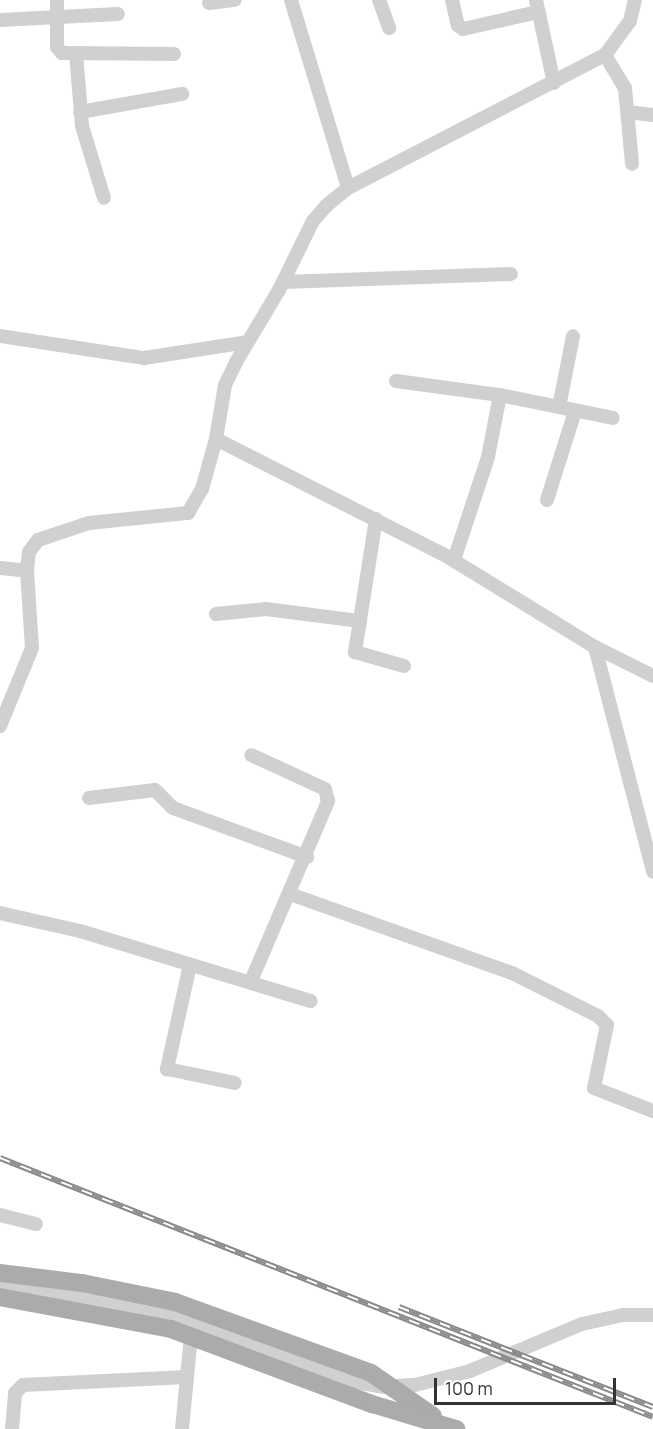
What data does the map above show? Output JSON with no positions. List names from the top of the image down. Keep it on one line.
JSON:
{"scale_bar":"100 m"}
